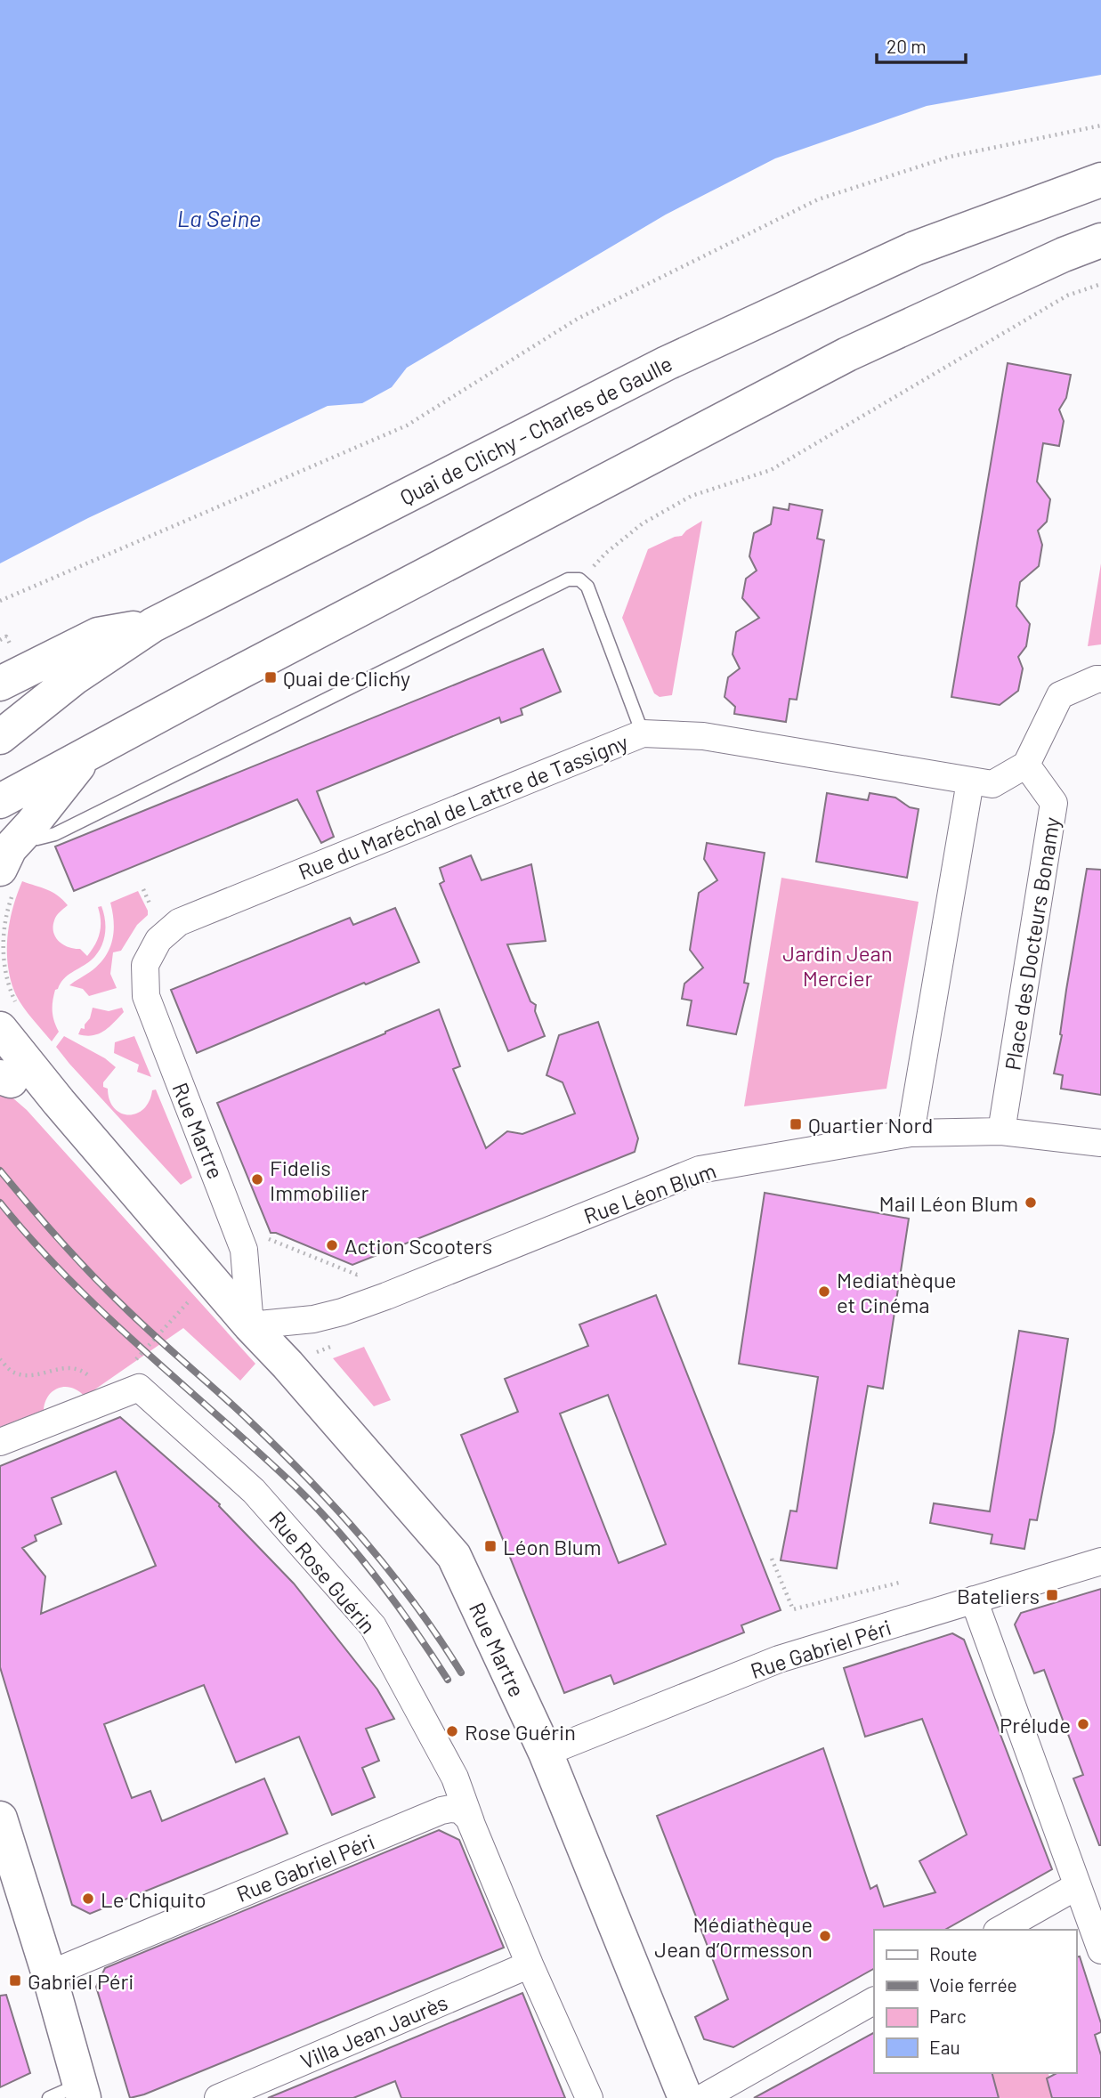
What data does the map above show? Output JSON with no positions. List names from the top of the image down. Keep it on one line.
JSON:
{"streets":{"main road":["Quai de Clichy - Charles de Gaulle","Rue Martre"],"street":["Rue du Maréchal de Lattre de Tassigny","Place des Docteurs Bonamy","Rue Léon Blum","Rue Rose Guérin","Rue Gabriel Péri","Villa Jean Jaurès"]},"crossings":[["Rue du Maréchal de Lattre de Tassigny","Place des Docteurs Bonamy"],["Rue du Maréchal de Lattre de Tassigny","Rue Martre"],["Place des Docteurs Bonamy","Rue Léon Blum"],["Rue Martre","Rue Léon Blum"],["Rue Martre","Rue Gabriel Péri"],["Rue Rose Guérin","Rue Gabriel Péri"]],"water":["La Seine"],"parks":["Jardin Jean Mercier"],"places":{"transit":["Quai de Clichy","Quartier Nord","Léon Blum","Bateliers","Gabriel Péri"],"other":["Fidelis Immobilier","Mail Léon Blum","Action Scooters","Mediathèque et Cinéma","Prélude","Rose Guérin","Le Chiquito","Médiathèque Jean d’Ormesson"]},"legend":["Route","Voie ferrée","Parc","Eau"],"scale_bar":"20 m"}
